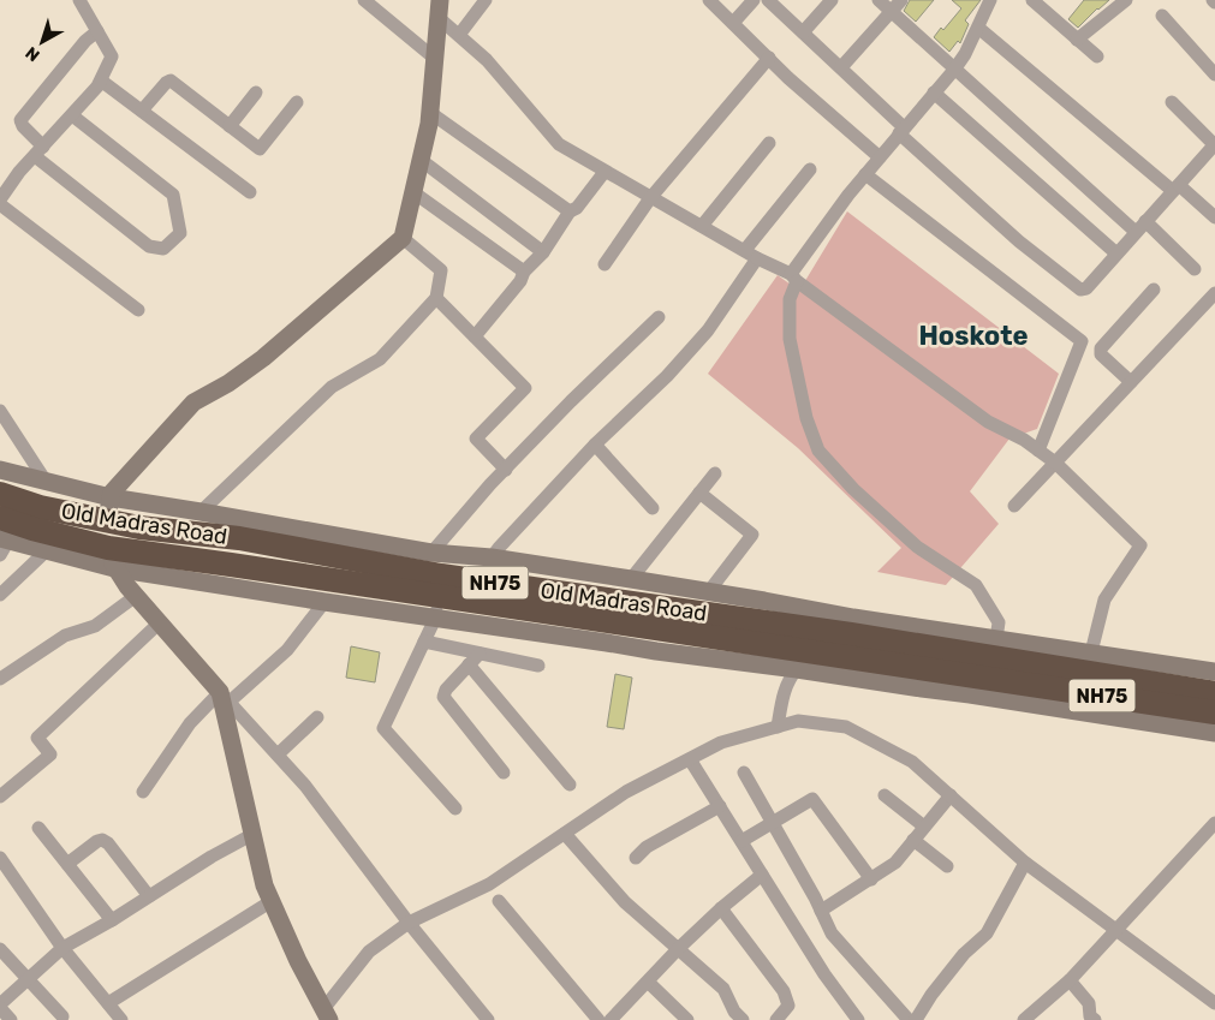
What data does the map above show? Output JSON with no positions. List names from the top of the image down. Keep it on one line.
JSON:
{"streets":{"highway":["Old Madras Road","NH75"]},"districts":["Hoskote"],"north":"bottom left"}
